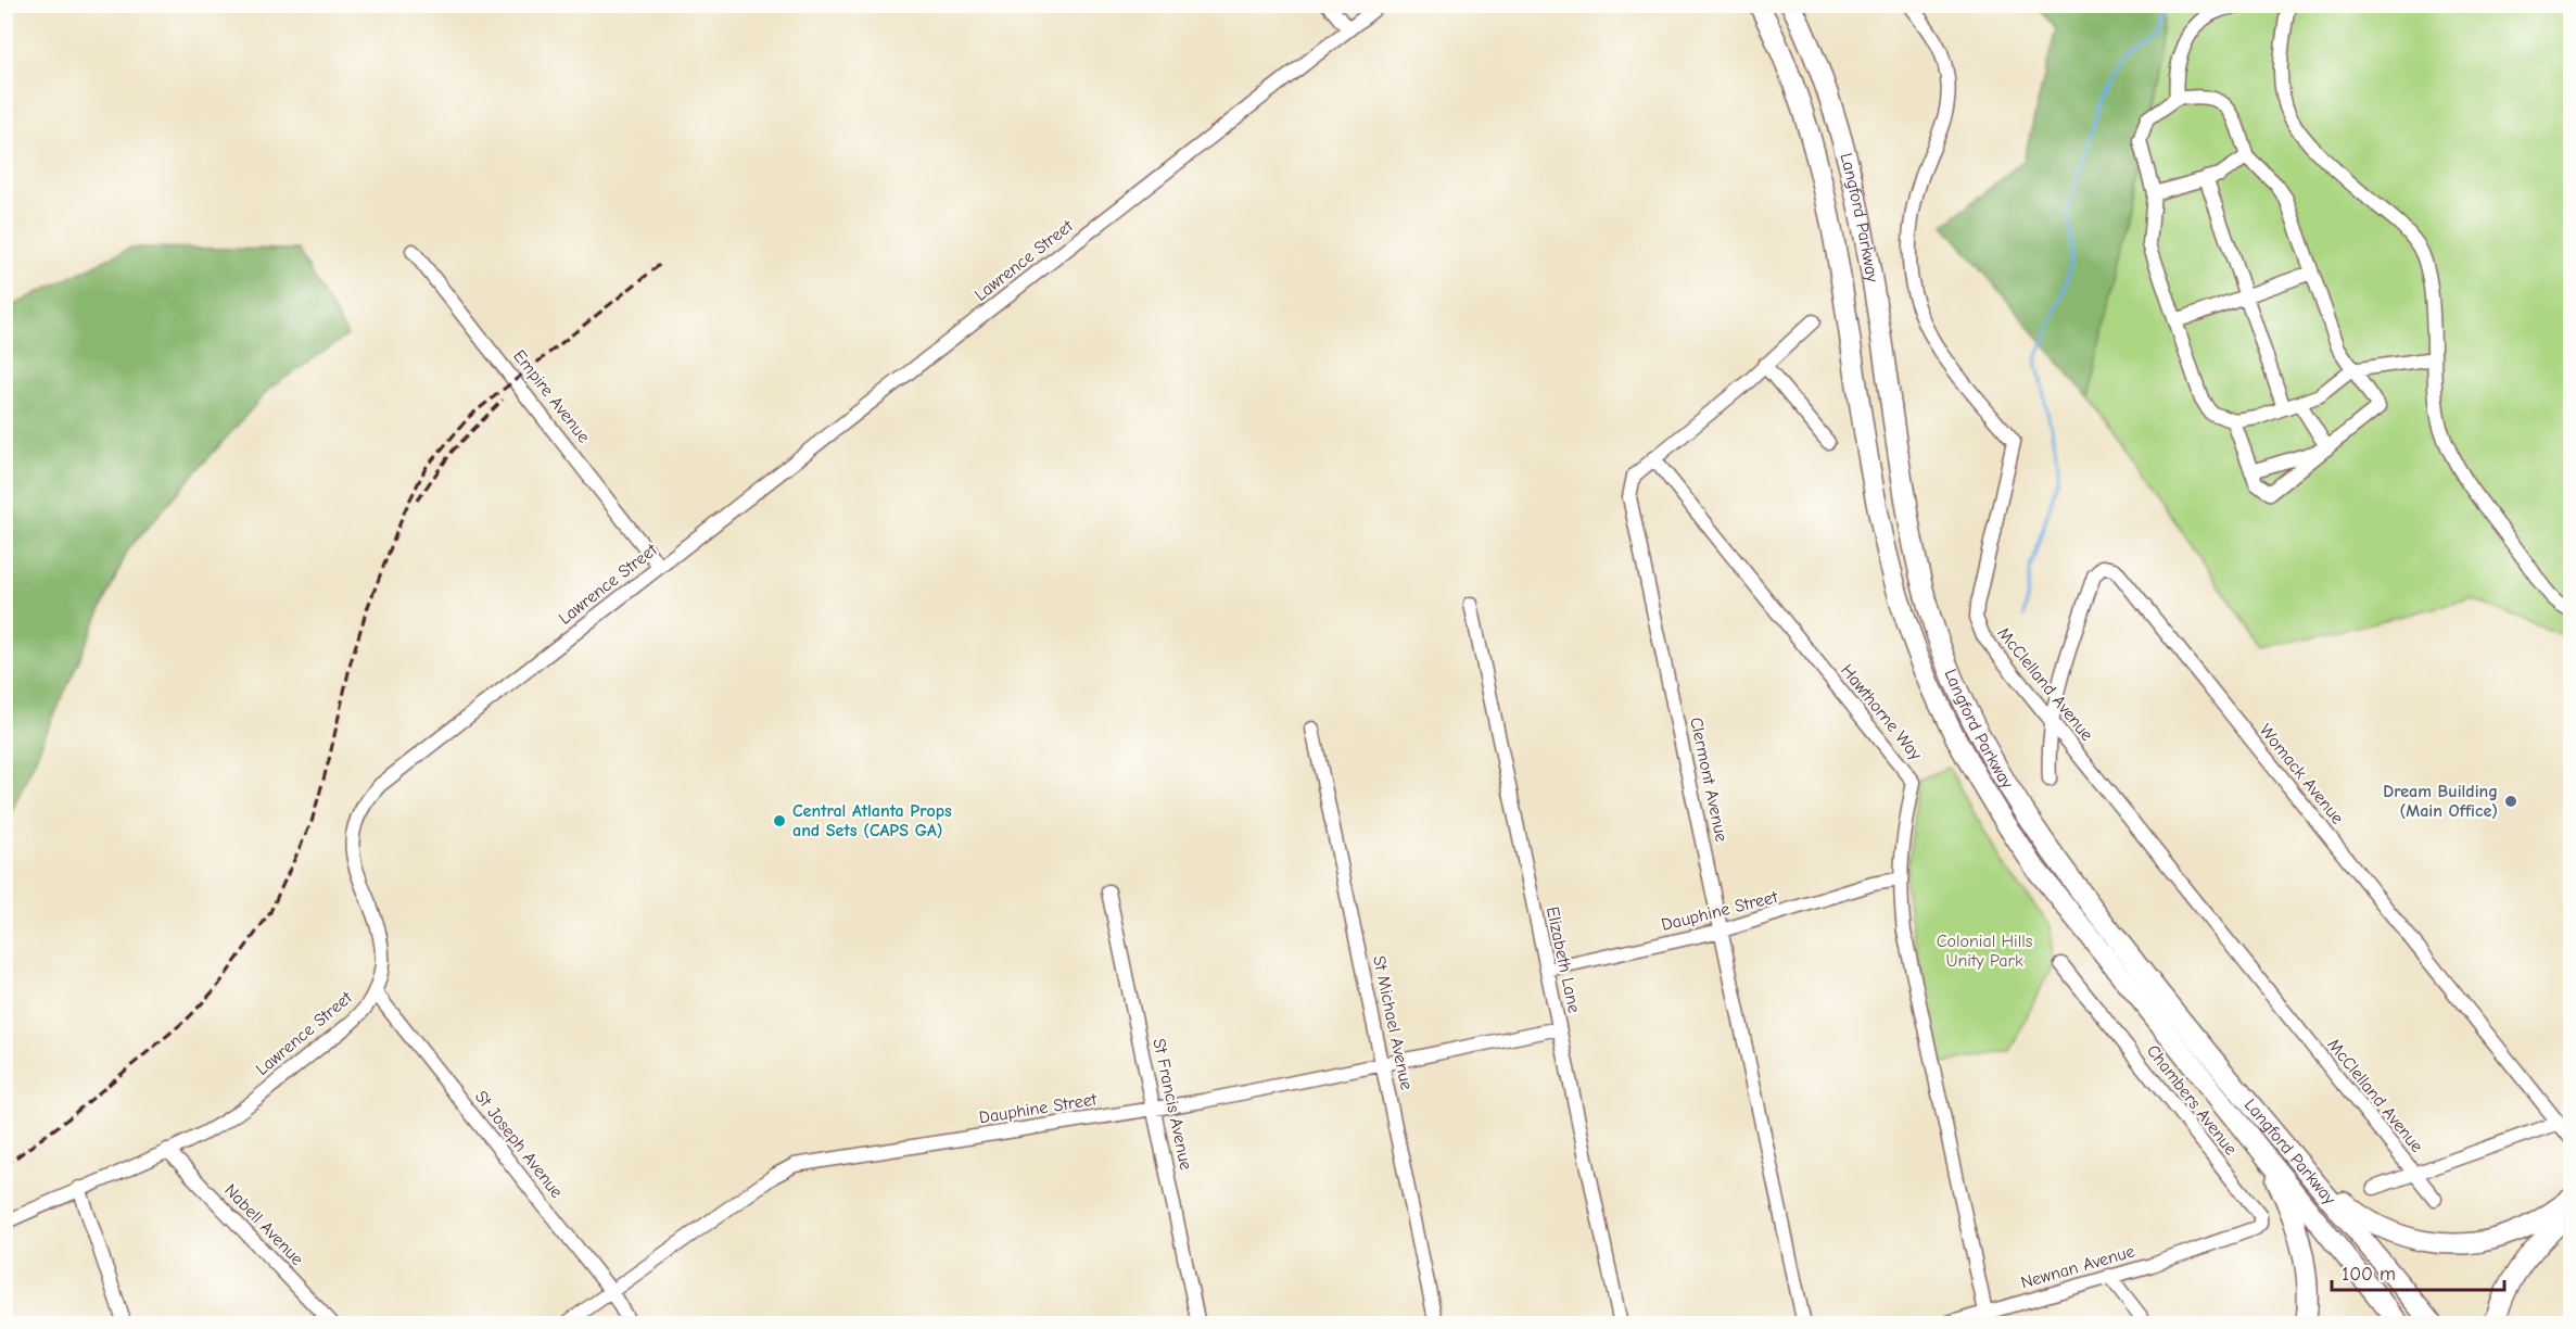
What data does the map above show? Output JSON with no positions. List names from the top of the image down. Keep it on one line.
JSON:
{"streets":{"highway":["Langford Parkway"],"street":["Lawrence Street","Empire Avenue","McClelland Avenue","Hawthorne Way","Womack Avenue","Clermont Avenue","Dauphine Street","Elizabeth Lane","St Michael Avenue","Chambers Avenue","St Francis Avenue","St Joseph Avenue","Nabell Avenue","Newnan Avenue"]},"crossings":[["Lawrence Street","Empire Avenue"],["Lawrence Street","St Joseph Avenue"],["Lawrence Street","Nabell Avenue"],["McClelland Avenue","Womack Avenue"],["Hawthorne Way","Clermont Avenue"],["Hawthorne Way","Dauphine Street"],["Hawthorne Way","Newnan Avenue"],["Clermont Avenue","Dauphine Street"],["Dauphine Street","Elizabeth Lane"],["Dauphine Street","St Michael Avenue"],["Dauphine Street","St Francis Avenue"],["Dauphine Street","St Joseph Avenue"],["Chambers Avenue","Newnan Avenue"]],"parks":["Colonial Hills Unity Park"],"places":["Dream Building (Main Office)","Central Atlanta Props and Sets (CAPS GA)"],"scale_bar":"100 m"}
